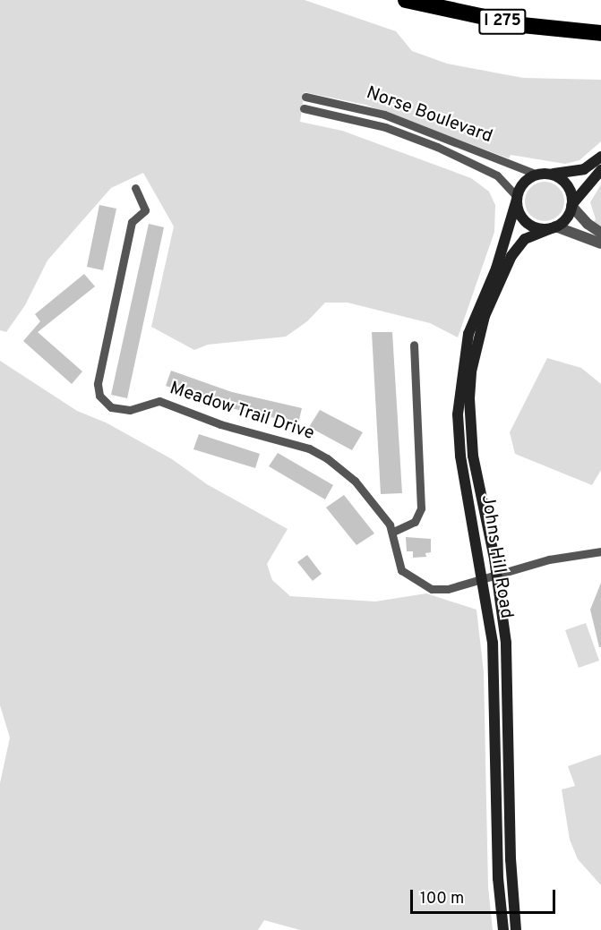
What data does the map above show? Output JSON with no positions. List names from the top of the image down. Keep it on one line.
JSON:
{"streets":{"highway":["I 275"],"main road":["Johns Hill Road"],"street":["Norse Boulevard","Meadow Trail Drive"]},"crossings":[["Norse Boulevard","Johns Hill Road"],["Meadow Trail Drive","Johns Hill Road"]],"scale_bar":"100 m"}
